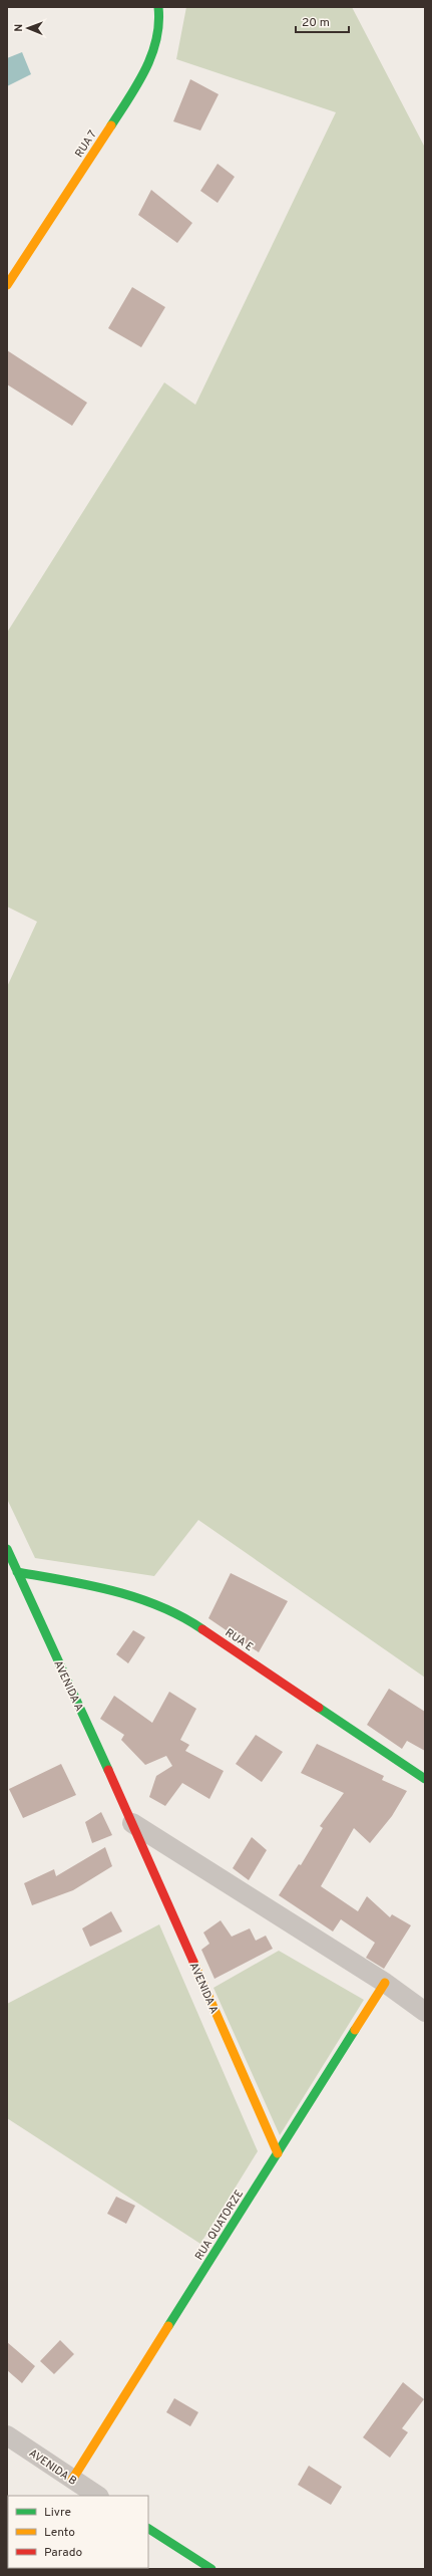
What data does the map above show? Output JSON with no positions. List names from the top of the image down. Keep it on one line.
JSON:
{"streets":{"street":["RUA 7","RUA E","AVENIDA A","RUA QUATORZE","AVENIDA B"]},"crossings":[["RUA E","AVENIDA A"],["AVENIDA A","RUA QUATORZE"],["RUA QUATORZE","AVENIDA B"]],"legend":["Livre","Lento","Parado"],"scale_bar":"20 m","north":"left"}
